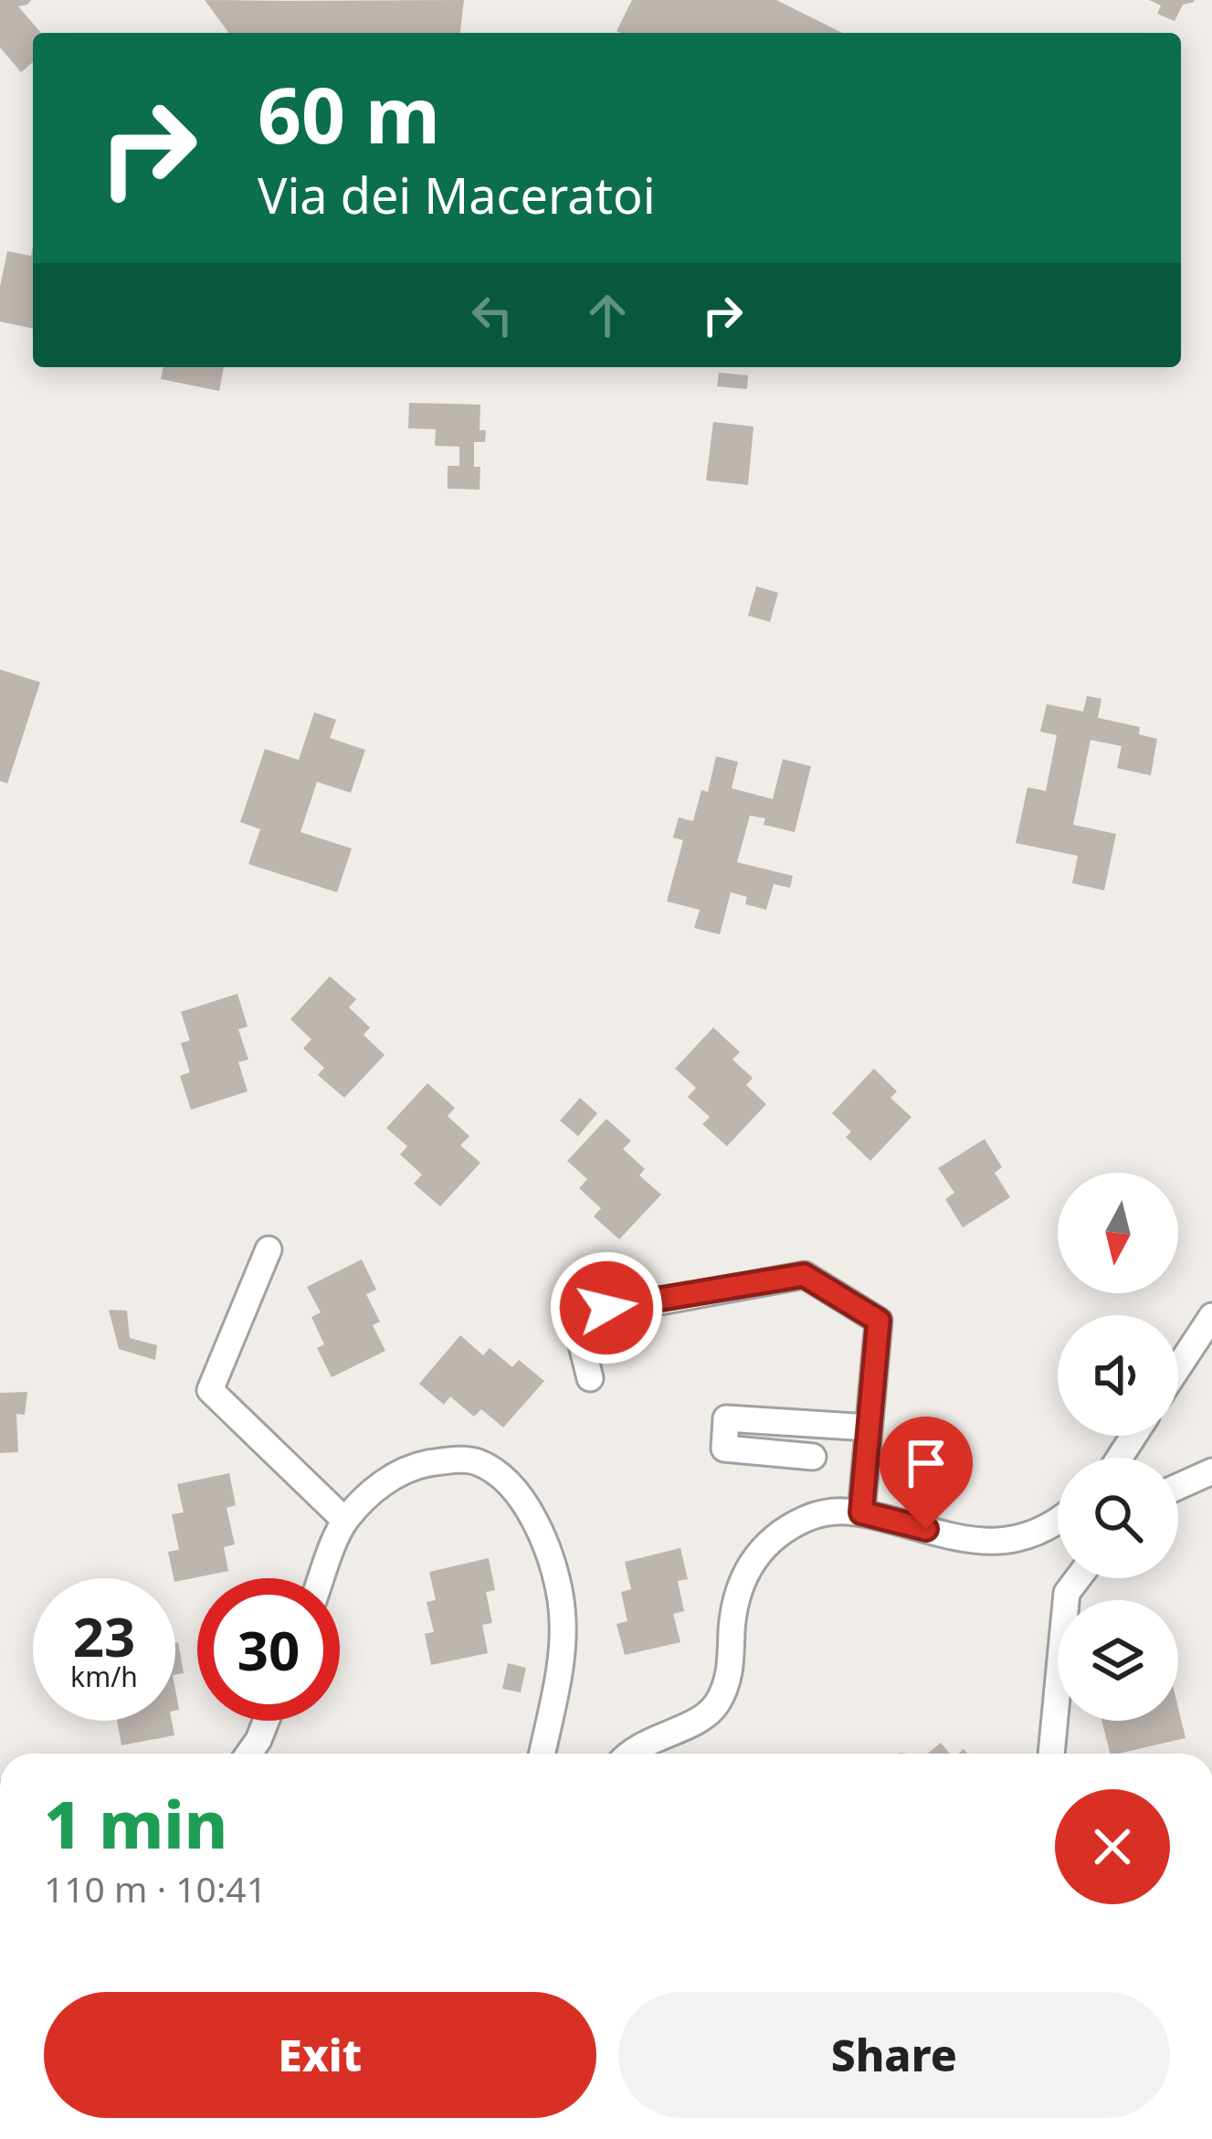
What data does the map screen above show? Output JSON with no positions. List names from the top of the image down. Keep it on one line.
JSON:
{"north":"bottom","page":{"turn":["60 m","Via dei Maceratoi"],"speed":"23 km/h","limit":"30","heading":["1 min","110 m · 10:41"],"buttons":["Exit","Share"]}}
